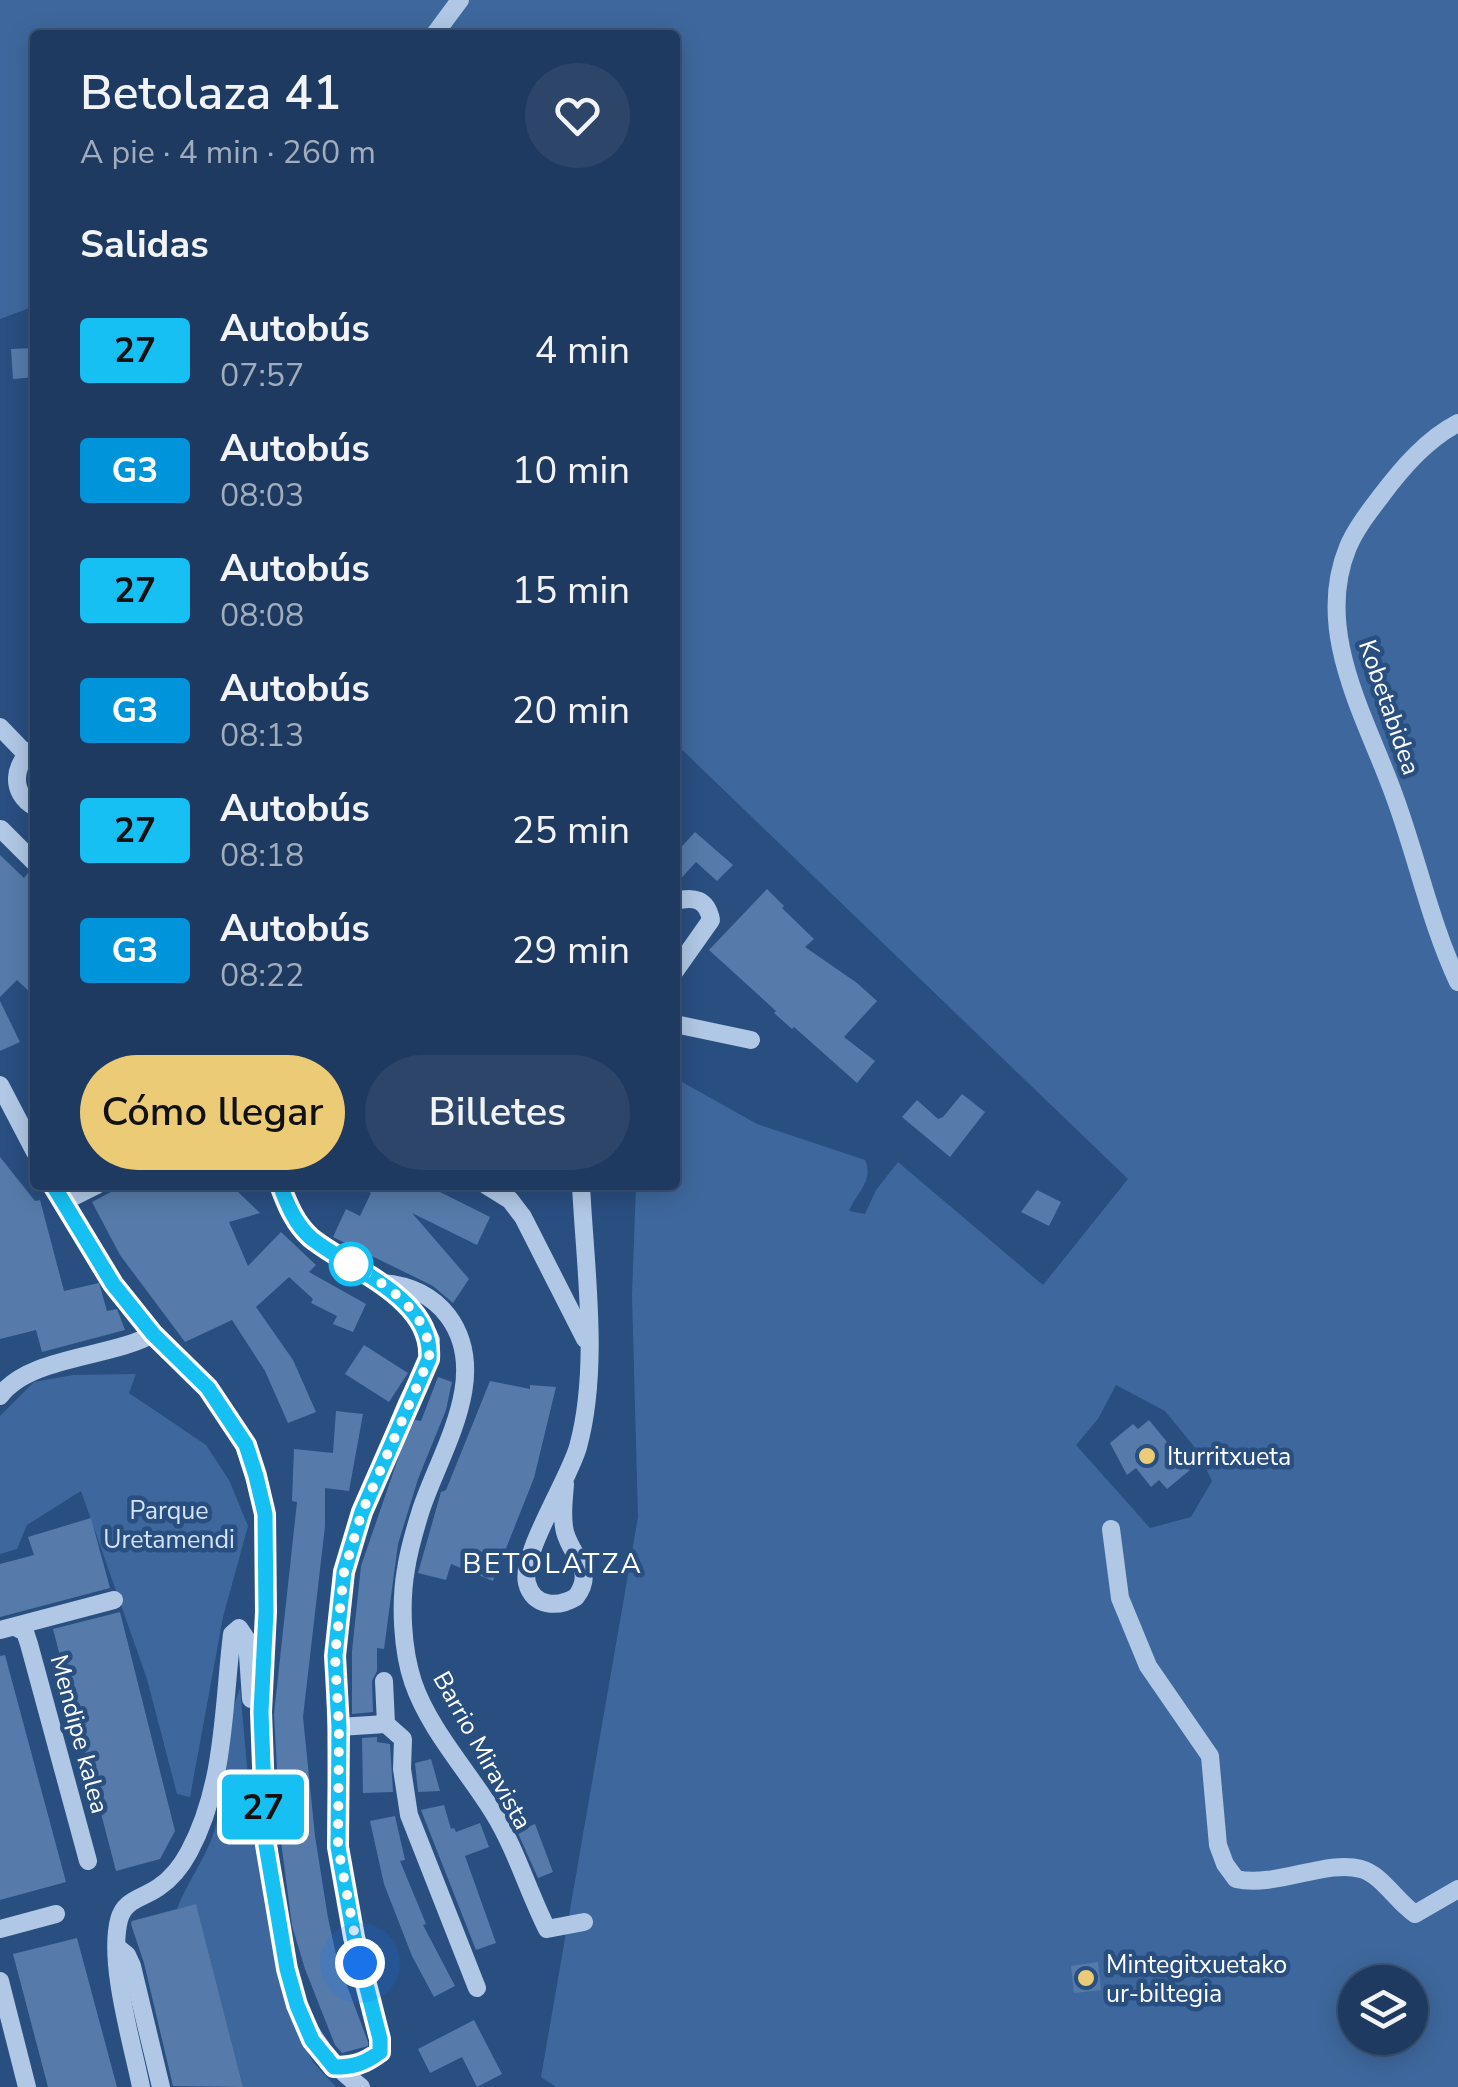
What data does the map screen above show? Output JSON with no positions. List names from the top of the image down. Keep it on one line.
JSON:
{"streets":{"street":["Kobetabidea","Mendipe kalea","Barrio Miravista"]},"districts":["BETOLATZA"],"parks":["Parque Uretamendi"],"places":["Iturritxueta","Mintegitxuetako ur-biltegia"],"lines":["bus line 27"],"page":{"on_map":"27","heading":[["Betolaza 41","A pie · 4 min · 260 m"],"Salidas"],"list":[{"mark":"27","name":"Autobús","note":"07:57","value":"4 min"},{"mark":"G3","name":"Autobús","note":"08:03","value":"10 min"},{"mark":"27","name":"Autobús","note":"08:08","value":"15 min"},{"mark":"G3","name":"Autobús","note":"08:13","value":"20 min"},{"mark":"27","name":"Autobús","note":"08:18","value":"25 min"},{"mark":"G3","name":"Autobús","note":"08:22","value":"29 min"}],"buttons":["Cómo llegar","Billetes"]}}
